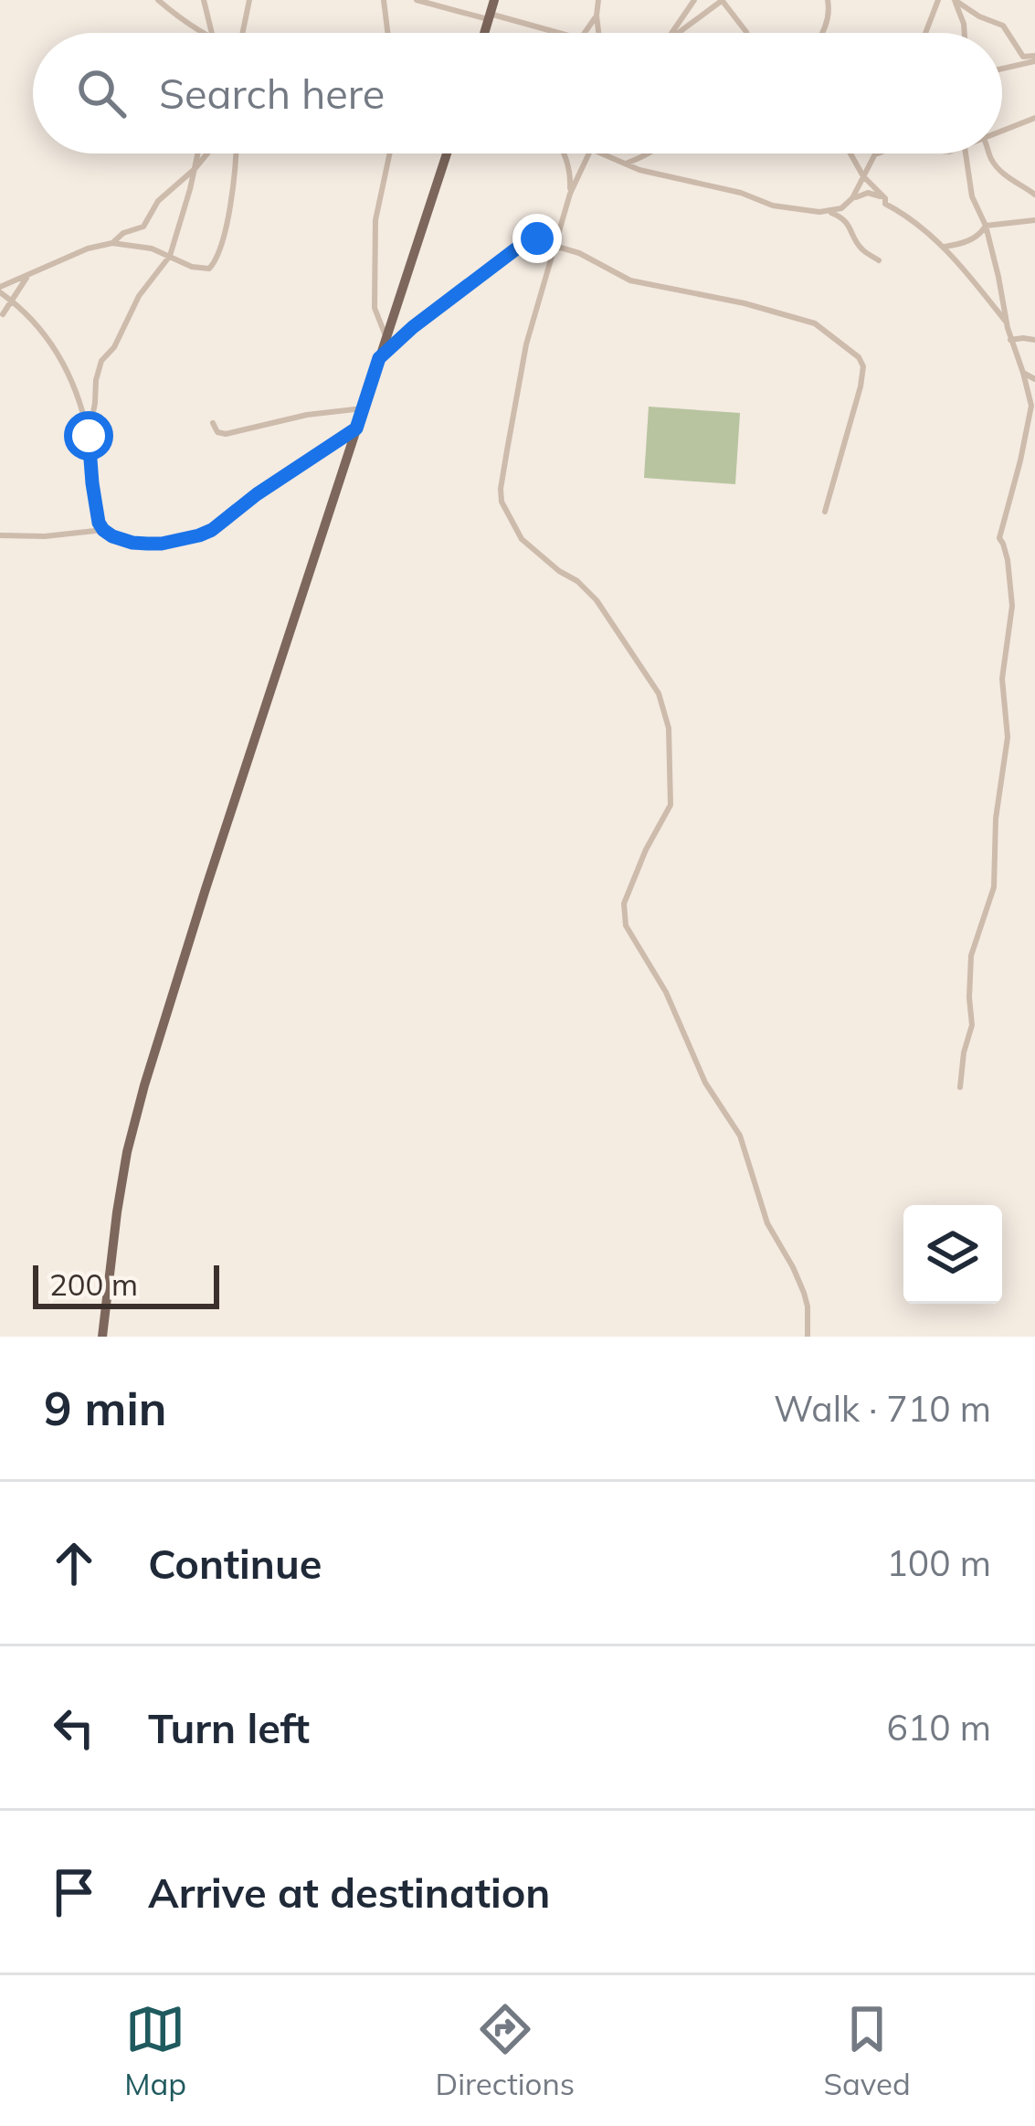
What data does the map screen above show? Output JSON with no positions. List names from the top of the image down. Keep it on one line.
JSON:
{"scale_bar":"200 m","page":{"search":"Search here","scale":"200 m","heading":["9 min","Walk · 710 m"],"list":[["Continue","100 m"],["Turn left","610 m"],"Arrive at destination"],"nav":["Map","Directions","Saved"]}}
